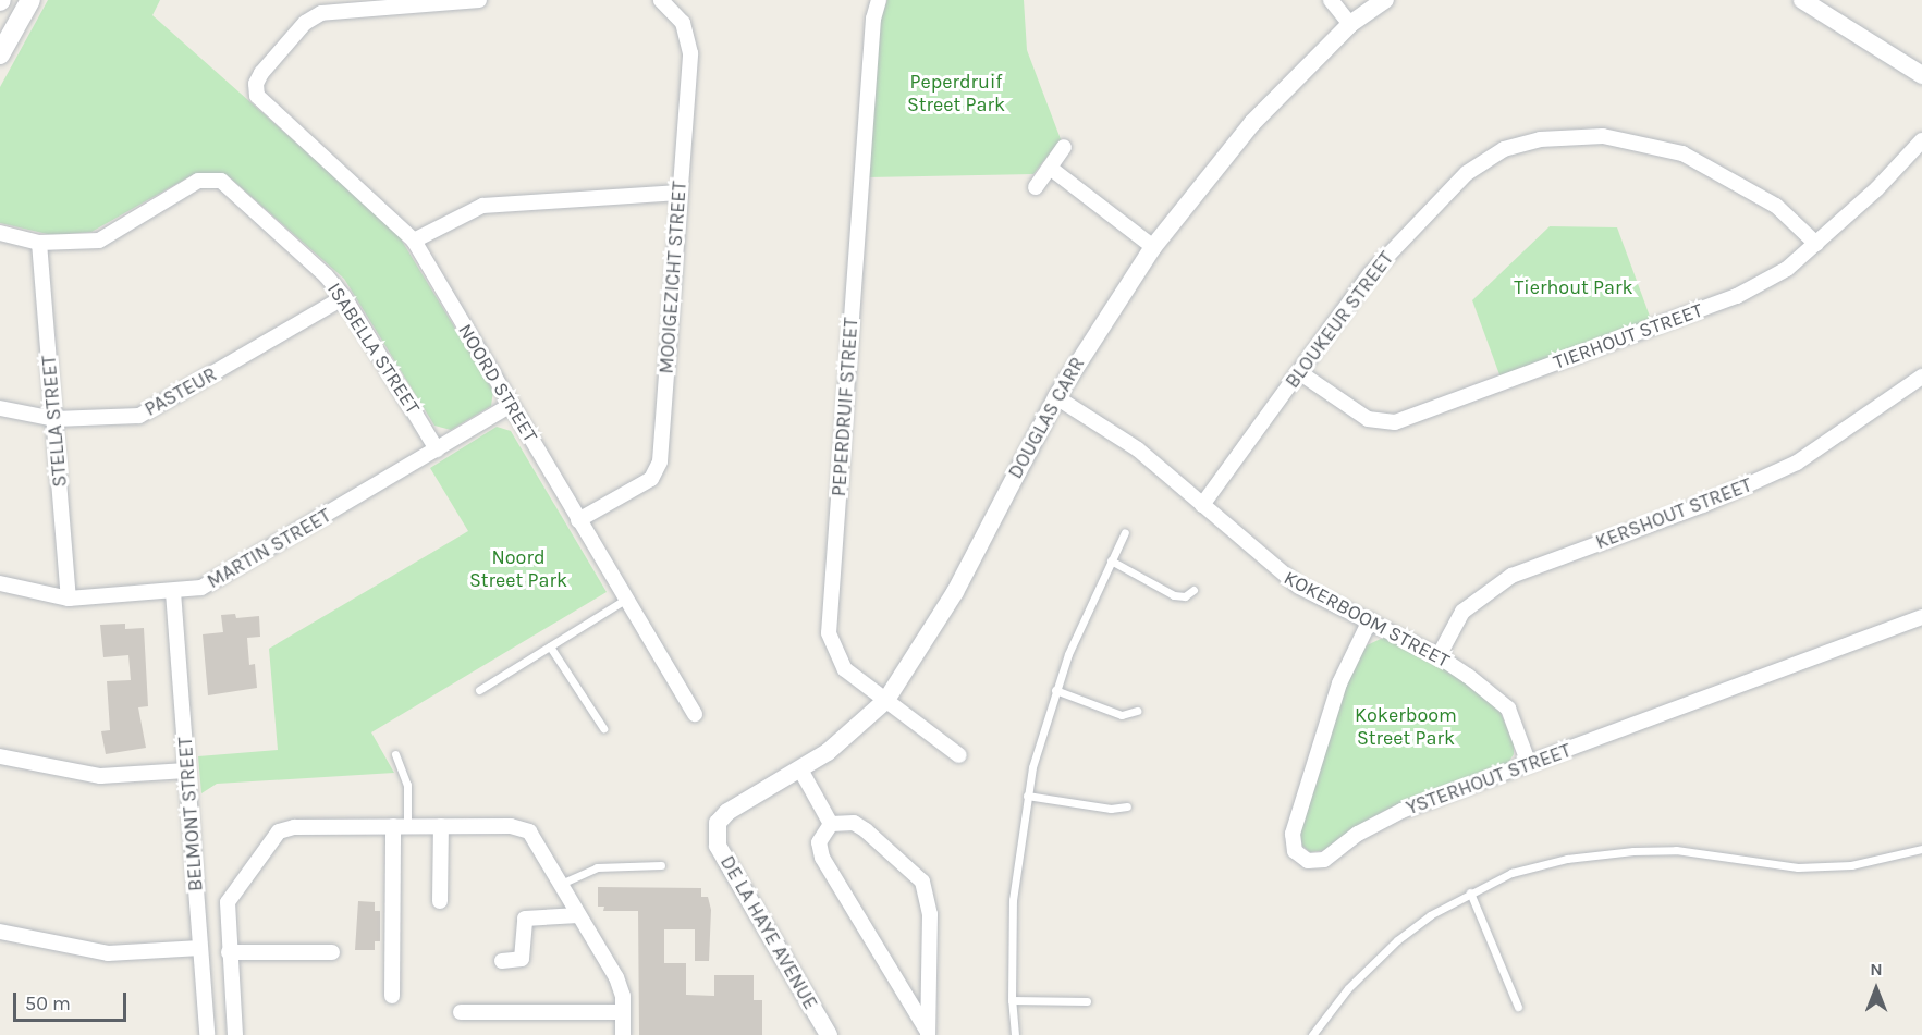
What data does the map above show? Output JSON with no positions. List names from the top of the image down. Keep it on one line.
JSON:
{"streets":{"street":["MOOIGEZICHT STREET","BLOUKEUR STREET","TIERHOUT STREET","ISABELLA STREET","NOORD STREET","PASTEUR","PEPERDRUIF STREET","DOUGLAS CARR","STELLA STREET","KERSHOUT STREET","MARTIN STREET","KOKERBOOM STREET","YSTERHOUT STREET","BELMONT STREET","DE LA HAYE AVENUE"]},"crossings":[["MOOIGEZICHT STREET","NOORD STREET"],["BLOUKEUR STREET","TIERHOUT STREET"],["BLOUKEUR STREET","KOKERBOOM STREET"],["ISABELLA STREET","PASTEUR"],["ISABELLA STREET","STELLA STREET"],["ISABELLA STREET","MARTIN STREET"],["NOORD STREET","MARTIN STREET"],["PASTEUR","STELLA STREET"],["PEPERDRUIF STREET","DOUGLAS CARR"],["DOUGLAS CARR","KOKERBOOM STREET"],["DOUGLAS CARR","DE LA HAYE AVENUE"],["STELLA STREET","MARTIN STREET"],["KERSHOUT STREET","KOKERBOOM STREET"],["MARTIN STREET","BELMONT STREET"],["KOKERBOOM STREET","YSTERHOUT STREET"]],"parks":["Peperdruif Street Park","Tierhout Park","Noord Street Park","Kokerboom Street Park"],"scale_bar":"50 m","north":"top"}
